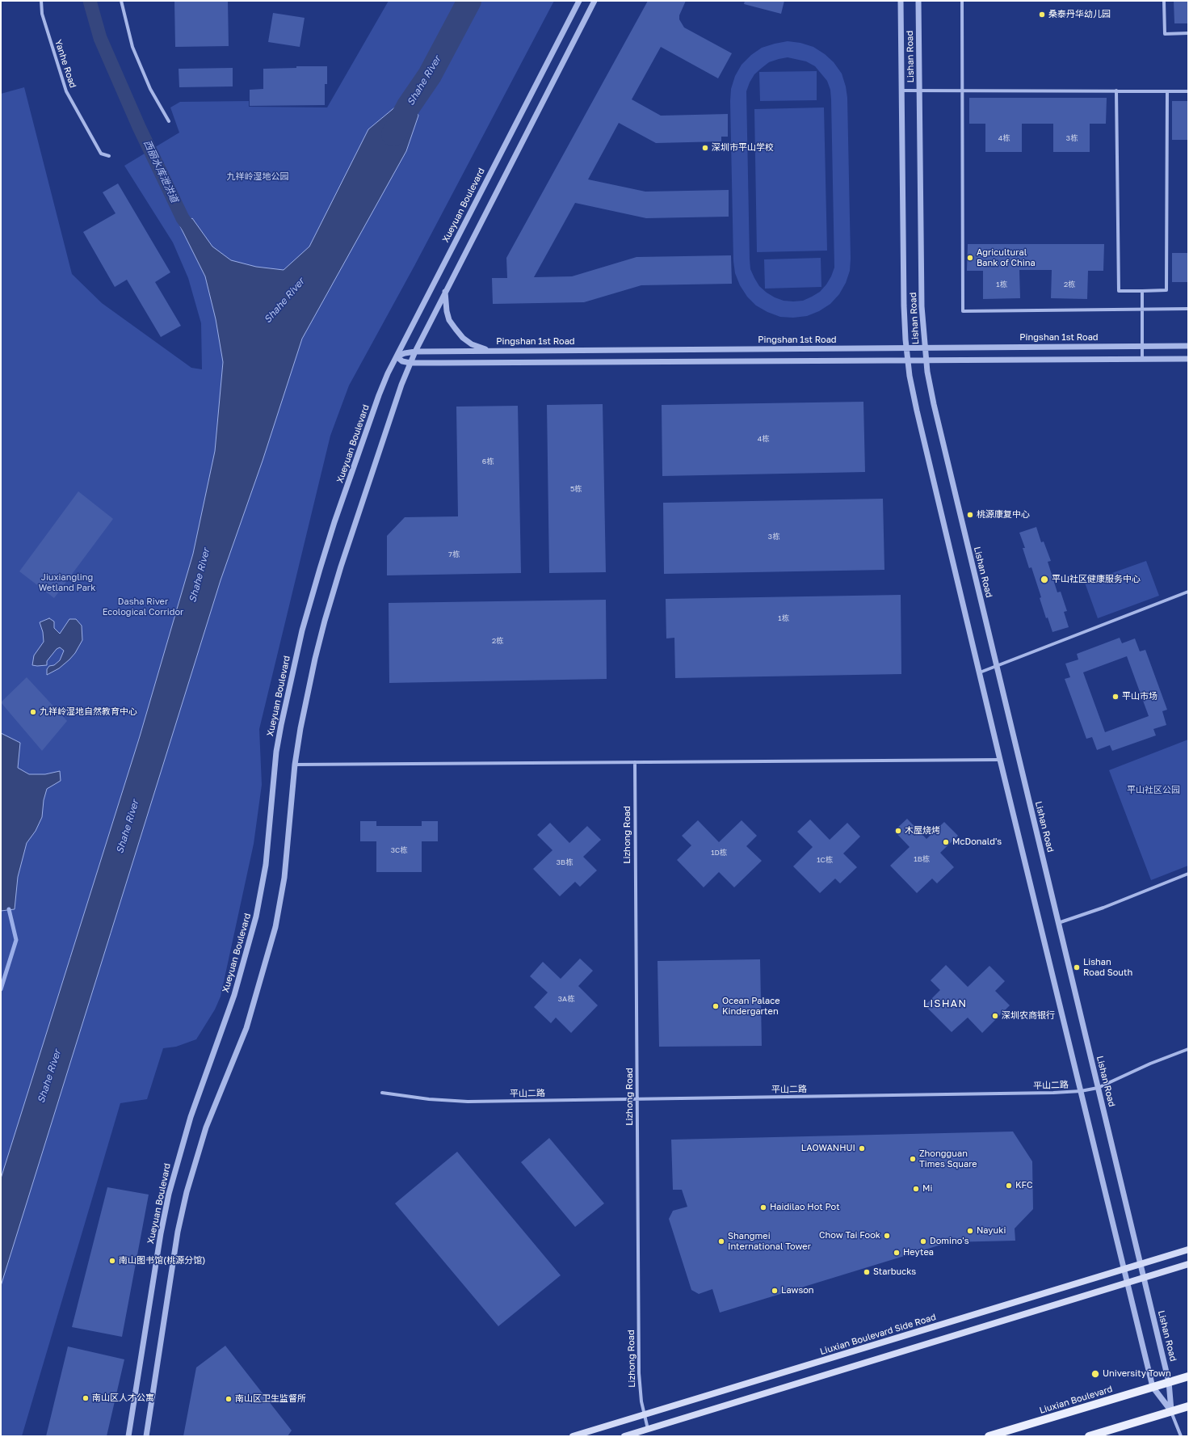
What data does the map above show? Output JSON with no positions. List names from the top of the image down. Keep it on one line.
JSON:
{"streets":{"main road":["Liuxian Boulevard Side Road","Liuxian Boulevard"],"street":["Lishan Road","Yanhe Road","Xueyuan Boulevard","Pingshan 1st Road","Lizhong Road","平山二路"]},"crossings":[["Lishan Road","Pingshan 1st Road"],["Lishan Road","平山二路"],["Lishan Road","Liuxian Boulevard Side Road"],["Lishan Road","Liuxian Boulevard"],["Xueyuan Boulevard","Pingshan 1st Road"],["Lizhong Road","平山二路"],["Lizhong Road","Liuxian Boulevard Side Road"]],"districts":["LISHAN"],"water":["Shahe River","西丽水库泄洪道"],"parks":["九祥岭湿地公园","Jiuxiangling Wetland Park","Dasha River Ecological Corridor","平山社区公园"],"places":["桑泰丹华幼儿园","深圳市平山学校","Agricultural Bank of China","桃源康复中心","平山社区健康服务中心","平山市场","九祥岭湿地自然教育中心","木屋烧烤","McDonald's","Lishan Road South","Ocean Palace Kindergarten","深圳农商银行","LAOWANHUI","Zhongguan Times Square","KFC","Mi","Haidilao Hot Pot","Nayuki","Chow Tai Fook","Shangmei International Tower","Domino's","Heytea","南山图书馆(桃源分馆)","Starbucks","Lawson","University Town","南山区人才公寓","南山区卫生监督所"],"house_numbers":["4栋","3栋","1栋","2栋","4栋","6栋","5栋","3栋","7栋","1栋","2栋","3C栋","1D栋","1B栋","1C栋","3B栋","3A栋"]}
